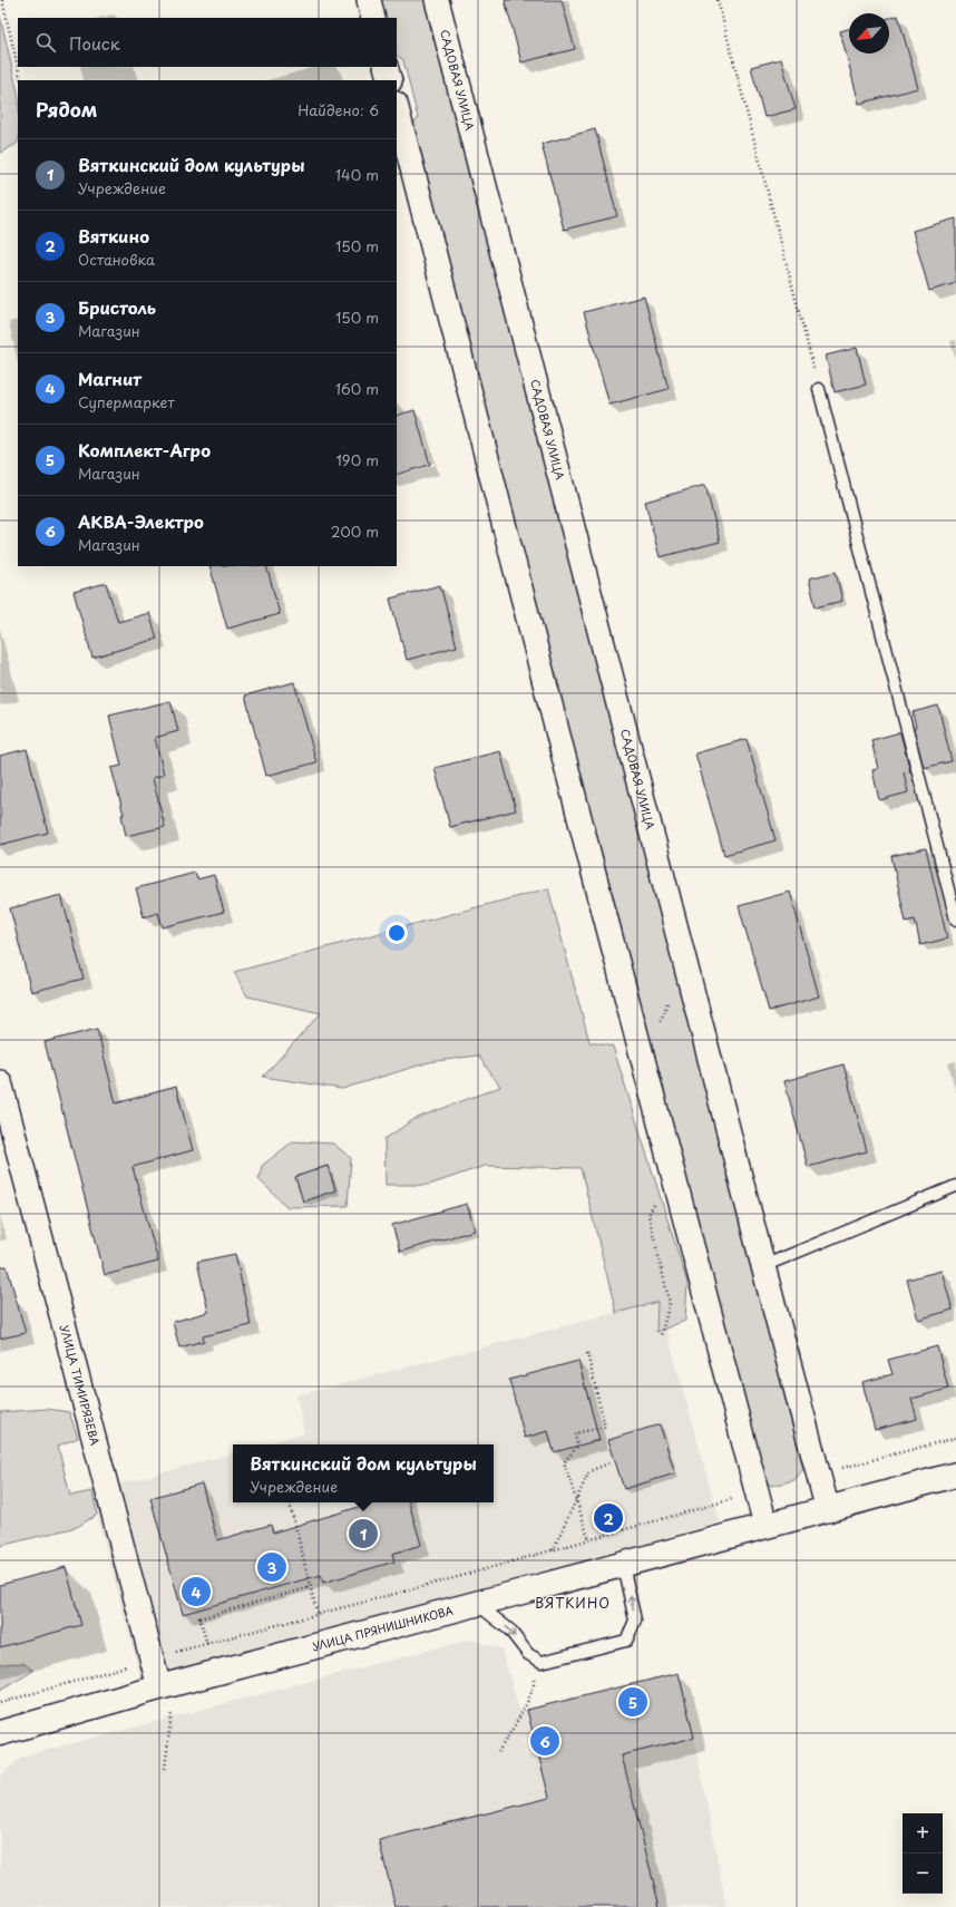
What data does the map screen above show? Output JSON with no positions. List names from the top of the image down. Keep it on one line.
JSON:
{"streets":{"street":["САДОВАЯ УЛИЦА","УЛИЦА ТИМИРЯЗЕВА","УЛИЦА ПРЯНИШНИКОВА"]},"crossings":[["САДОВАЯ УЛИЦА","УЛИЦА ПРЯНИШНИКОВА"],["УЛИЦА ТИМИРЯЗЕВА","УЛИЦА ПРЯНИШНИКОВА"]],"districts":["ВЯТКИНО"],"north":"bottom left","page":{"search":"Поиск","heading":["Рядом","Найдено: 6"],"list":[{"mark":"1","name":"Вяткинский дом культуры","note":"Учреждение","value":"140 m"},{"mark":"2","name":"Вяткино","note":"Остановка","value":"150 m"},{"mark":"3","name":"Бристоль","note":"Магазин","value":"150 m"},{"mark":"4","name":"Магнит","note":"Супермаркет","value":"160 m"},{"mark":"5","name":"Комплект-Агро","note":"Магазин","value":"190 m"},{"mark":"6","name":"АКВА-Электро","note":"Магазин","value":"200 m"}],"popup":["Вяткинский дом культуры","Учреждение"],"pins":["2","1","3","4","5","6"],"map_buttons":["+","−"]}}
